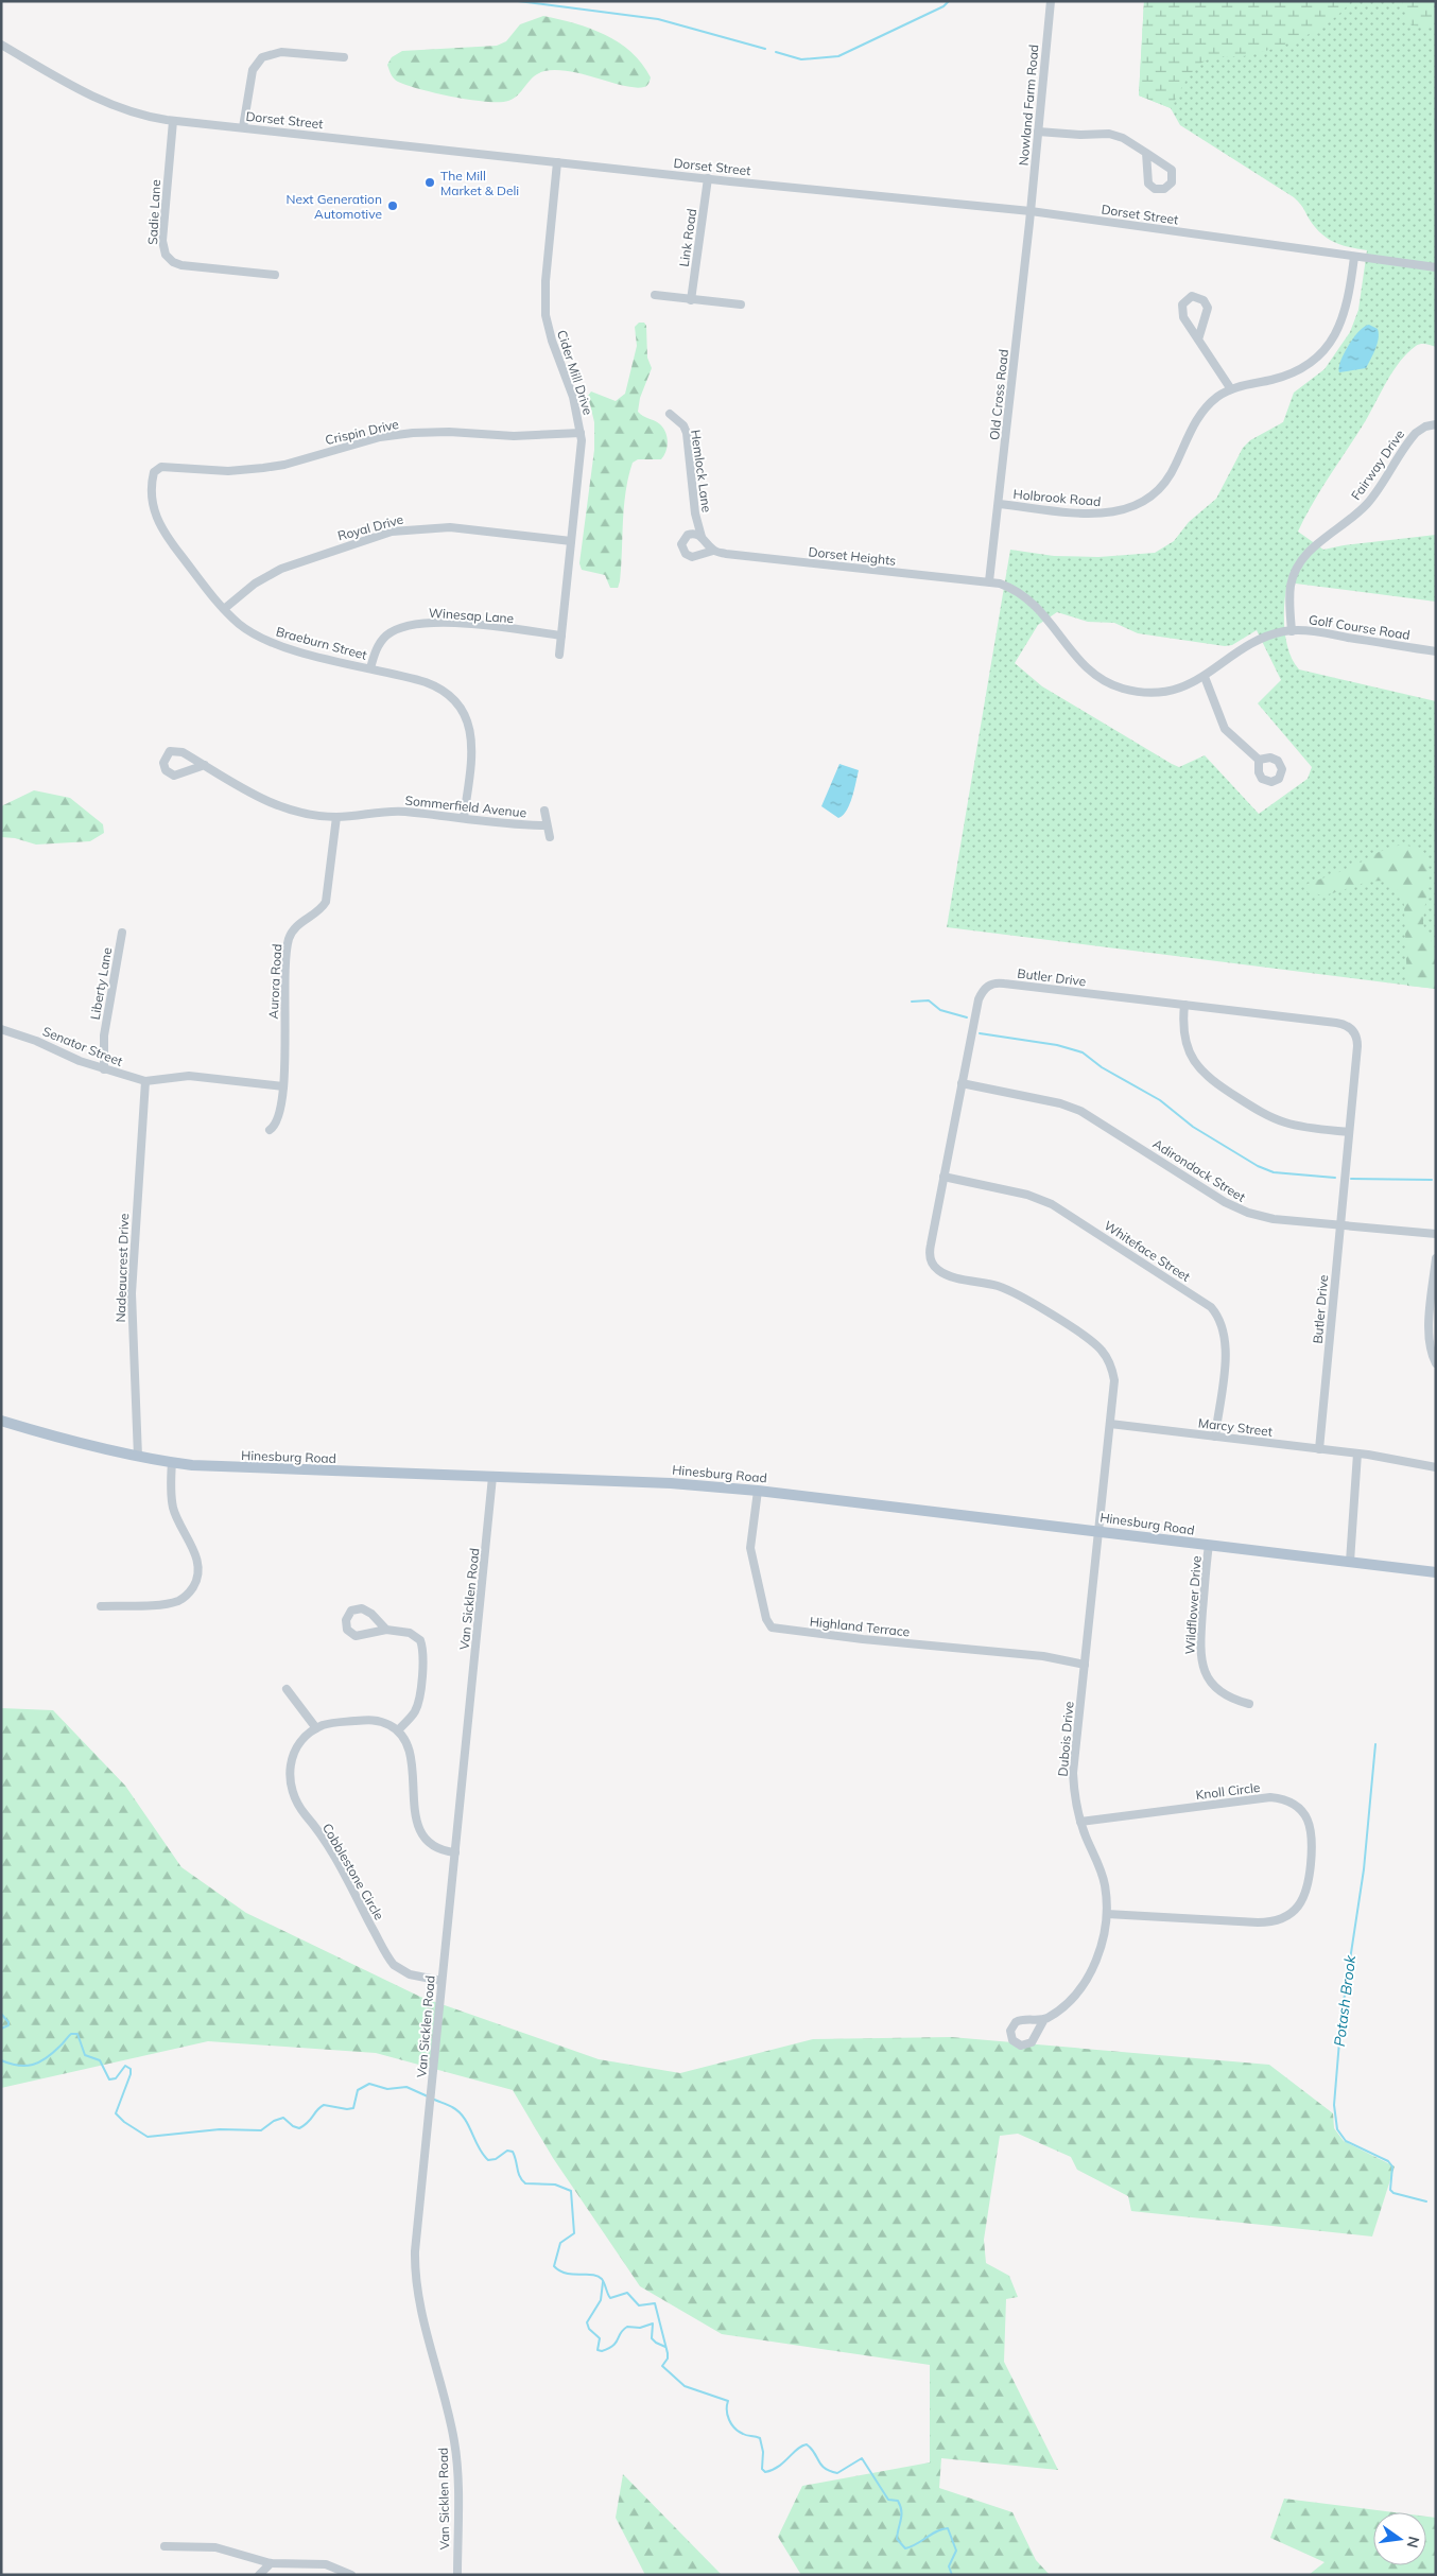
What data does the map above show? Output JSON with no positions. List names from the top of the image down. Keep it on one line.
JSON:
{"streets":{"main road":["Hinesburg Road"],"street":["Nowland Farm Road","Dorset Street","Sadie Lane","Link Road","Cider Mill Drive","Old Cross Road","Crispin Drive","Fairway Drive","Hemlock Lane","Holbrook Road","Royal Drive","Dorset Heights","Winesap Lane","Golf Course Road","Braeburn Street","Sommerfield Avenue","Butler Drive","Aurora Road","Liberty Lane","Senator Street","Adirondack Street","Whiteface Street","Nadeaucrest Drive","Marcy Street","Van Sicklen Road","Wildflower Drive","Highland Terrace","Dubois Drive","Knoll Circle","Cobblestone Circle"]},"crossings":[["Nowland Farm Road","Dorset Street"],["Nowland Farm Road","Old Cross Road"],["Dorset Street","Sadie Lane"],["Dorset Street","Link Road"],["Dorset Street","Cider Mill Drive"],["Dorset Street","Old Cross Road"],["Dorset Street","Holbrook Road"],["Cider Mill Drive","Crispin Drive"],["Cider Mill Drive","Royal Drive"],["Cider Mill Drive","Winesap Lane"],["Old Cross Road","Holbrook Road"],["Old Cross Road","Dorset Heights"],["Old Cross Road","Golf Course Road"],["Crispin Drive","Braeburn Street"],["Fairway Drive","Golf Course Road"],["Hemlock Lane","Dorset Heights"],["Royal Drive","Braeburn Street"],["Dorset Heights","Golf Course Road"],["Winesap Lane","Braeburn Street"],["Braeburn Street","Sommerfield Avenue"],["Sommerfield Avenue","Aurora Road"],["Butler Drive","Adirondack Street"],["Butler Drive","Whiteface Street"],["Butler Drive","Marcy Street"],["Butler Drive","Hinesburg Road"],["Butler Drive","Dubois Drive"],["Aurora Road","Senator Street"],["Liberty Lane","Senator Street"],["Senator Street","Nadeaucrest Drive"],["Whiteface Street","Marcy Street"],["Nadeaucrest Drive","Hinesburg Road"],["Hinesburg Road","Van Sicklen Road"],["Hinesburg Road","Wildflower Drive"],["Hinesburg Road","Highland Terrace"],["Hinesburg Road","Dubois Drive"],["Van Sicklen Road","Cobblestone Circle"],["Highland Terrace","Dubois Drive"],["Dubois Drive","Knoll Circle"]],"water":["Potash Brook"],"places":["The Mill Market & Deli","Next Generation Automotive"],"north":"right"}
